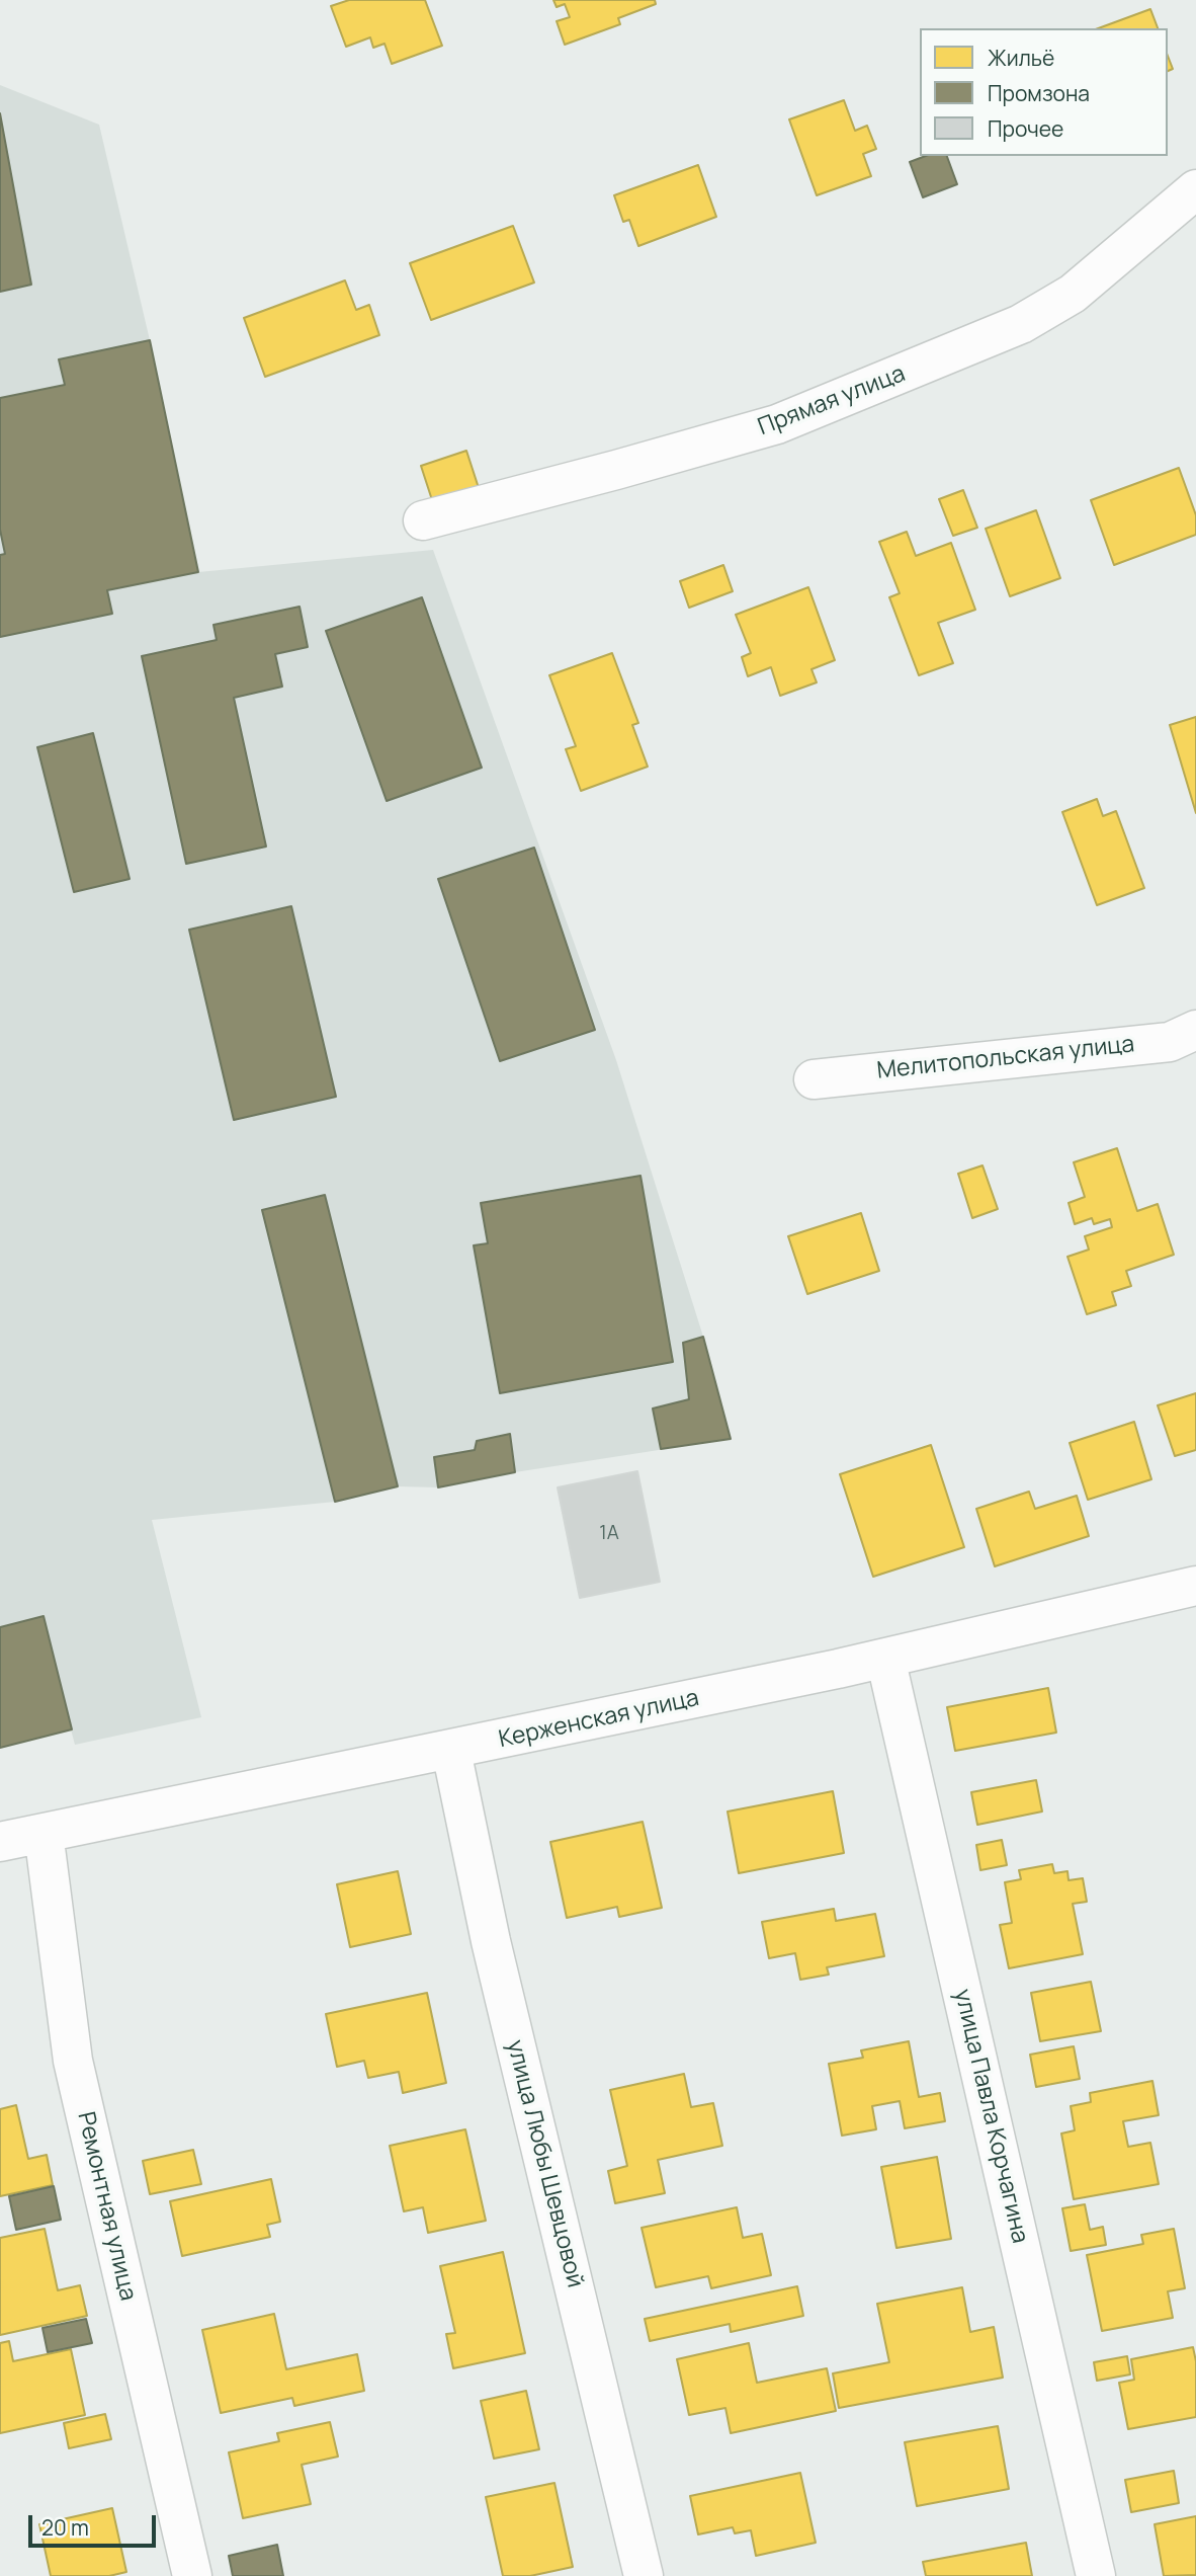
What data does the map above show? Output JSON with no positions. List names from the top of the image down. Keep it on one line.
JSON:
{"streets":{"street":["Прямая улица","Мелитопольская улица","Керженская улица","улица Павла Корчагина","улица Любы Шевцовой","Ремонтная улица"]},"crossings":[["Керженская улица","улица Павла Корчагина"],["Керженская улица","улица Любы Шевцовой"],["Керженская улица","Ремонтная улица"]],"house_numbers":["1А"],"legend":["Жильё","Промзона","Прочее"],"scale_bar":"20 m"}
